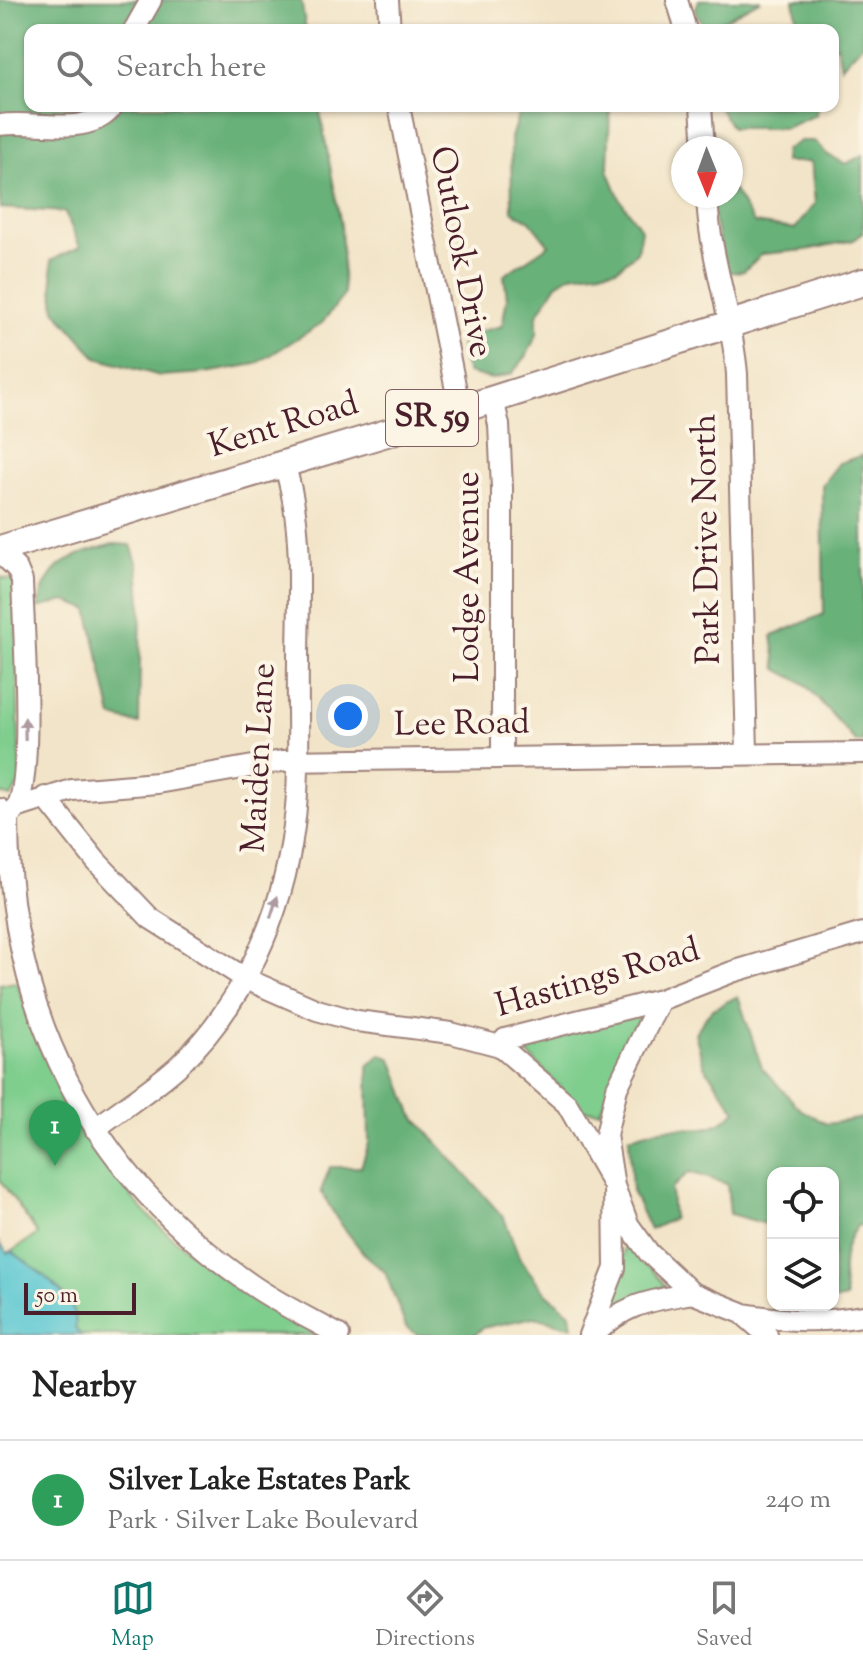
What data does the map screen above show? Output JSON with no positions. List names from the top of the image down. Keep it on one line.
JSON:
{"streets":{"main road":["SR 59","Kent Road"],"street":["Outlook Drive","Park Drive North","Lodge Avenue","Lee Road","Maiden Lane","Hastings Road"]},"crossings":[["Outlook Drive","Kent Road"],["Kent Road","Park Drive North"],["Kent Road","Lodge Avenue"],["Kent Road","Maiden Lane"],["Park Drive North","Lee Road"],["Lodge Avenue","Lee Road"],["Lee Road","Maiden Lane"],["Lee Road","Hastings Road"],["Maiden Lane","Hastings Road"]],"scale_bar":"50 m","north":"bottom","page":{"search":"Search here","pins":"1","scale":"50 m","heading":"Nearby","list":[{"mark":"1","name":"Silver Lake Estates Park","note":"Park · Silver Lake Boulevard","value":"240 m"}],"nav":["Map","Directions","Saved"]}}
